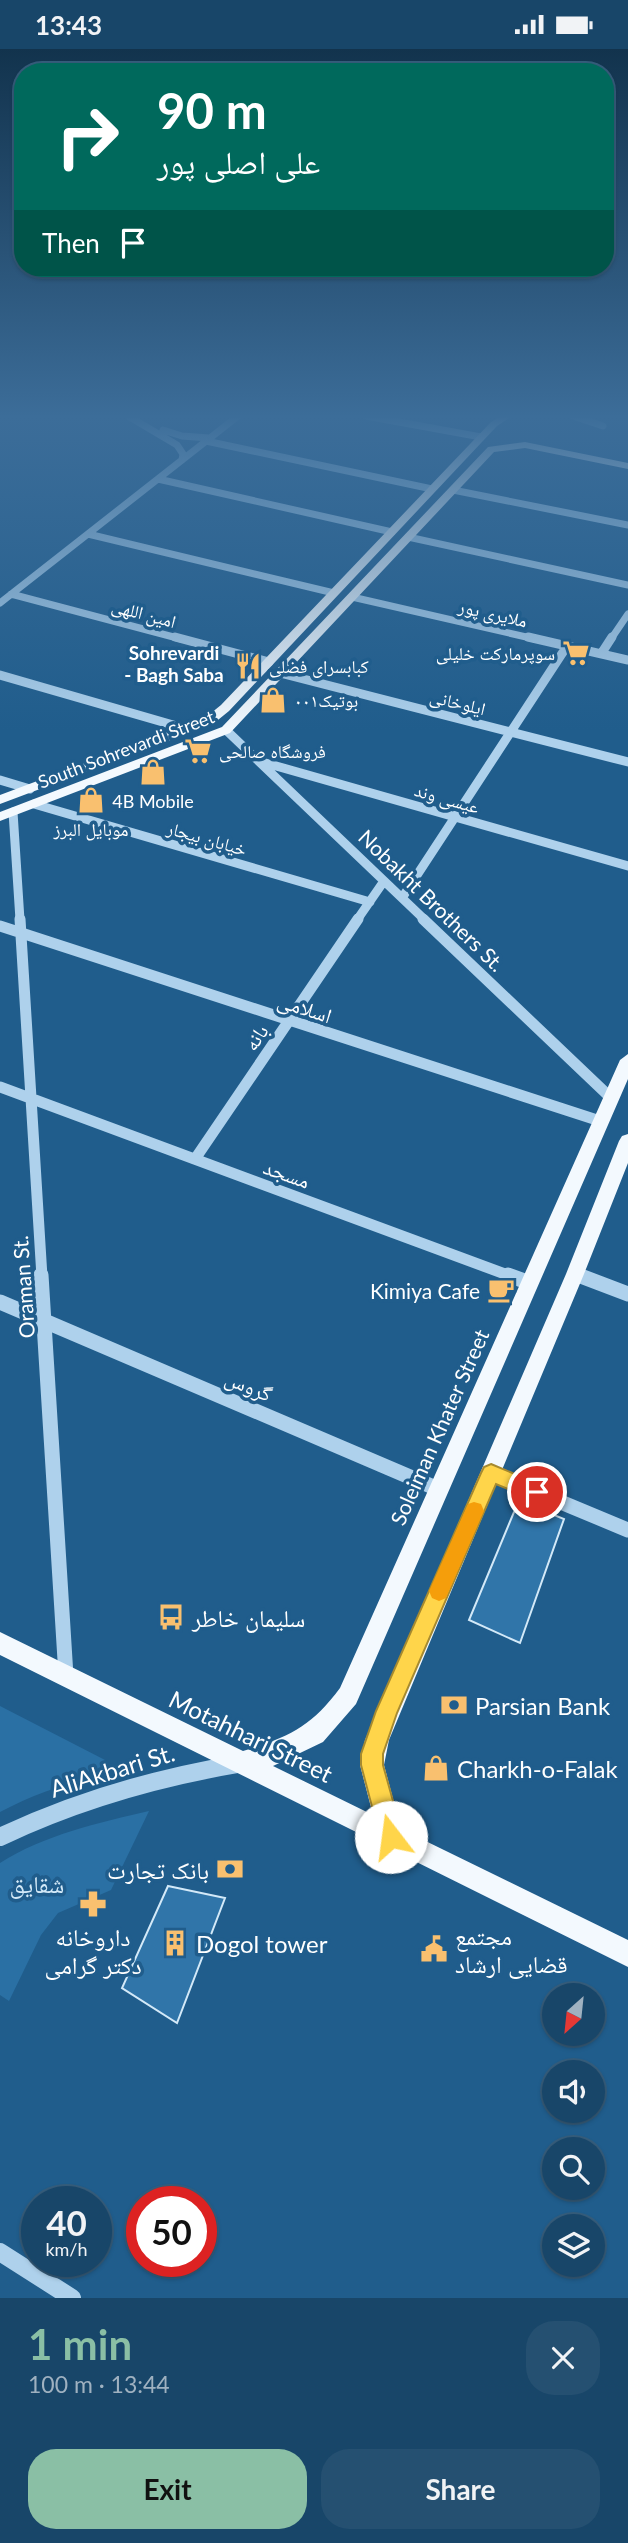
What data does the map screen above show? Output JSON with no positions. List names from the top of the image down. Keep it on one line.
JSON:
{"streets":{"main road":["South Sohrevardi Street","Soleiman Khater Street","Motahhari Street"],"street":["امین اللهی","ملایری پور","ایلوخانی","عیسی وند","خیابان بیجار","Nobakht Brothers St.","اسلامی","بانه","مسجد","Oraman St.","گروس","AliAkbari St."]},"crossings":[["امین اللهی","South Sohrevardi Street"],["ملایری پور","South Sohrevardi Street"],["ایلوخانی","South Sohrevardi Street"],["South Sohrevardi Street","خیابان بیجار"],["South Sohrevardi Street","Nobakht Brothers St."],["South Sohrevardi Street","Oraman St."],["عیسی وند","Nobakht Brothers St."],["خیابان بیجار","بانه"],["Nobakht Brothers St.","بانه"],["Nobakht Brothers St.","Soleiman Khater Street"],["اسلامی","بانه"],["اسلامی","Oraman St."],["اسلامی","Soleiman Khater Street"],["بانه","مسجد"],["مسجد","Oraman St."],["مسجد","Soleiman Khater Street"],["Oraman St.","گروس"],["Oraman St.","Motahhari Street"],["گروس","Soleiman Khater Street"],["Soleiman Khater Street","Motahhari Street"],["Soleiman Khater Street","AliAkbari St."],["Motahhari Street","AliAkbari St."]],"districts":["Sohrevardi - Bagh Saba"],"parks":["شقایق"],"places":{"supermarket":["سوپرمارکت خلیلی","فروشگاه صالحی"],"restaurant":["کبابسرای فضلی"],"shop":["بوتیک۰۰۱","4B Mobile","موبایل البرز","Charkh-o-Falak"],"cafe":["Kimiya Cafe"],"bus stop":["سلیمان خاطر"],"bank":["Parsian Bank","بانک تجارت"],"pharmacy":["داروخانه دکتر گرامی"],"building":["Dogol tower"],"public building":["مجتمع قضایی ارشاد"]},"north":"bottom left","page":{"status":"13:43","turn":["90 m","علی اصلی پور"],"then":"Then","speed":"40 km/h","limit":"50","heading":["1 min","100 m · 13:44"],"buttons":["Exit","Share"]}}
